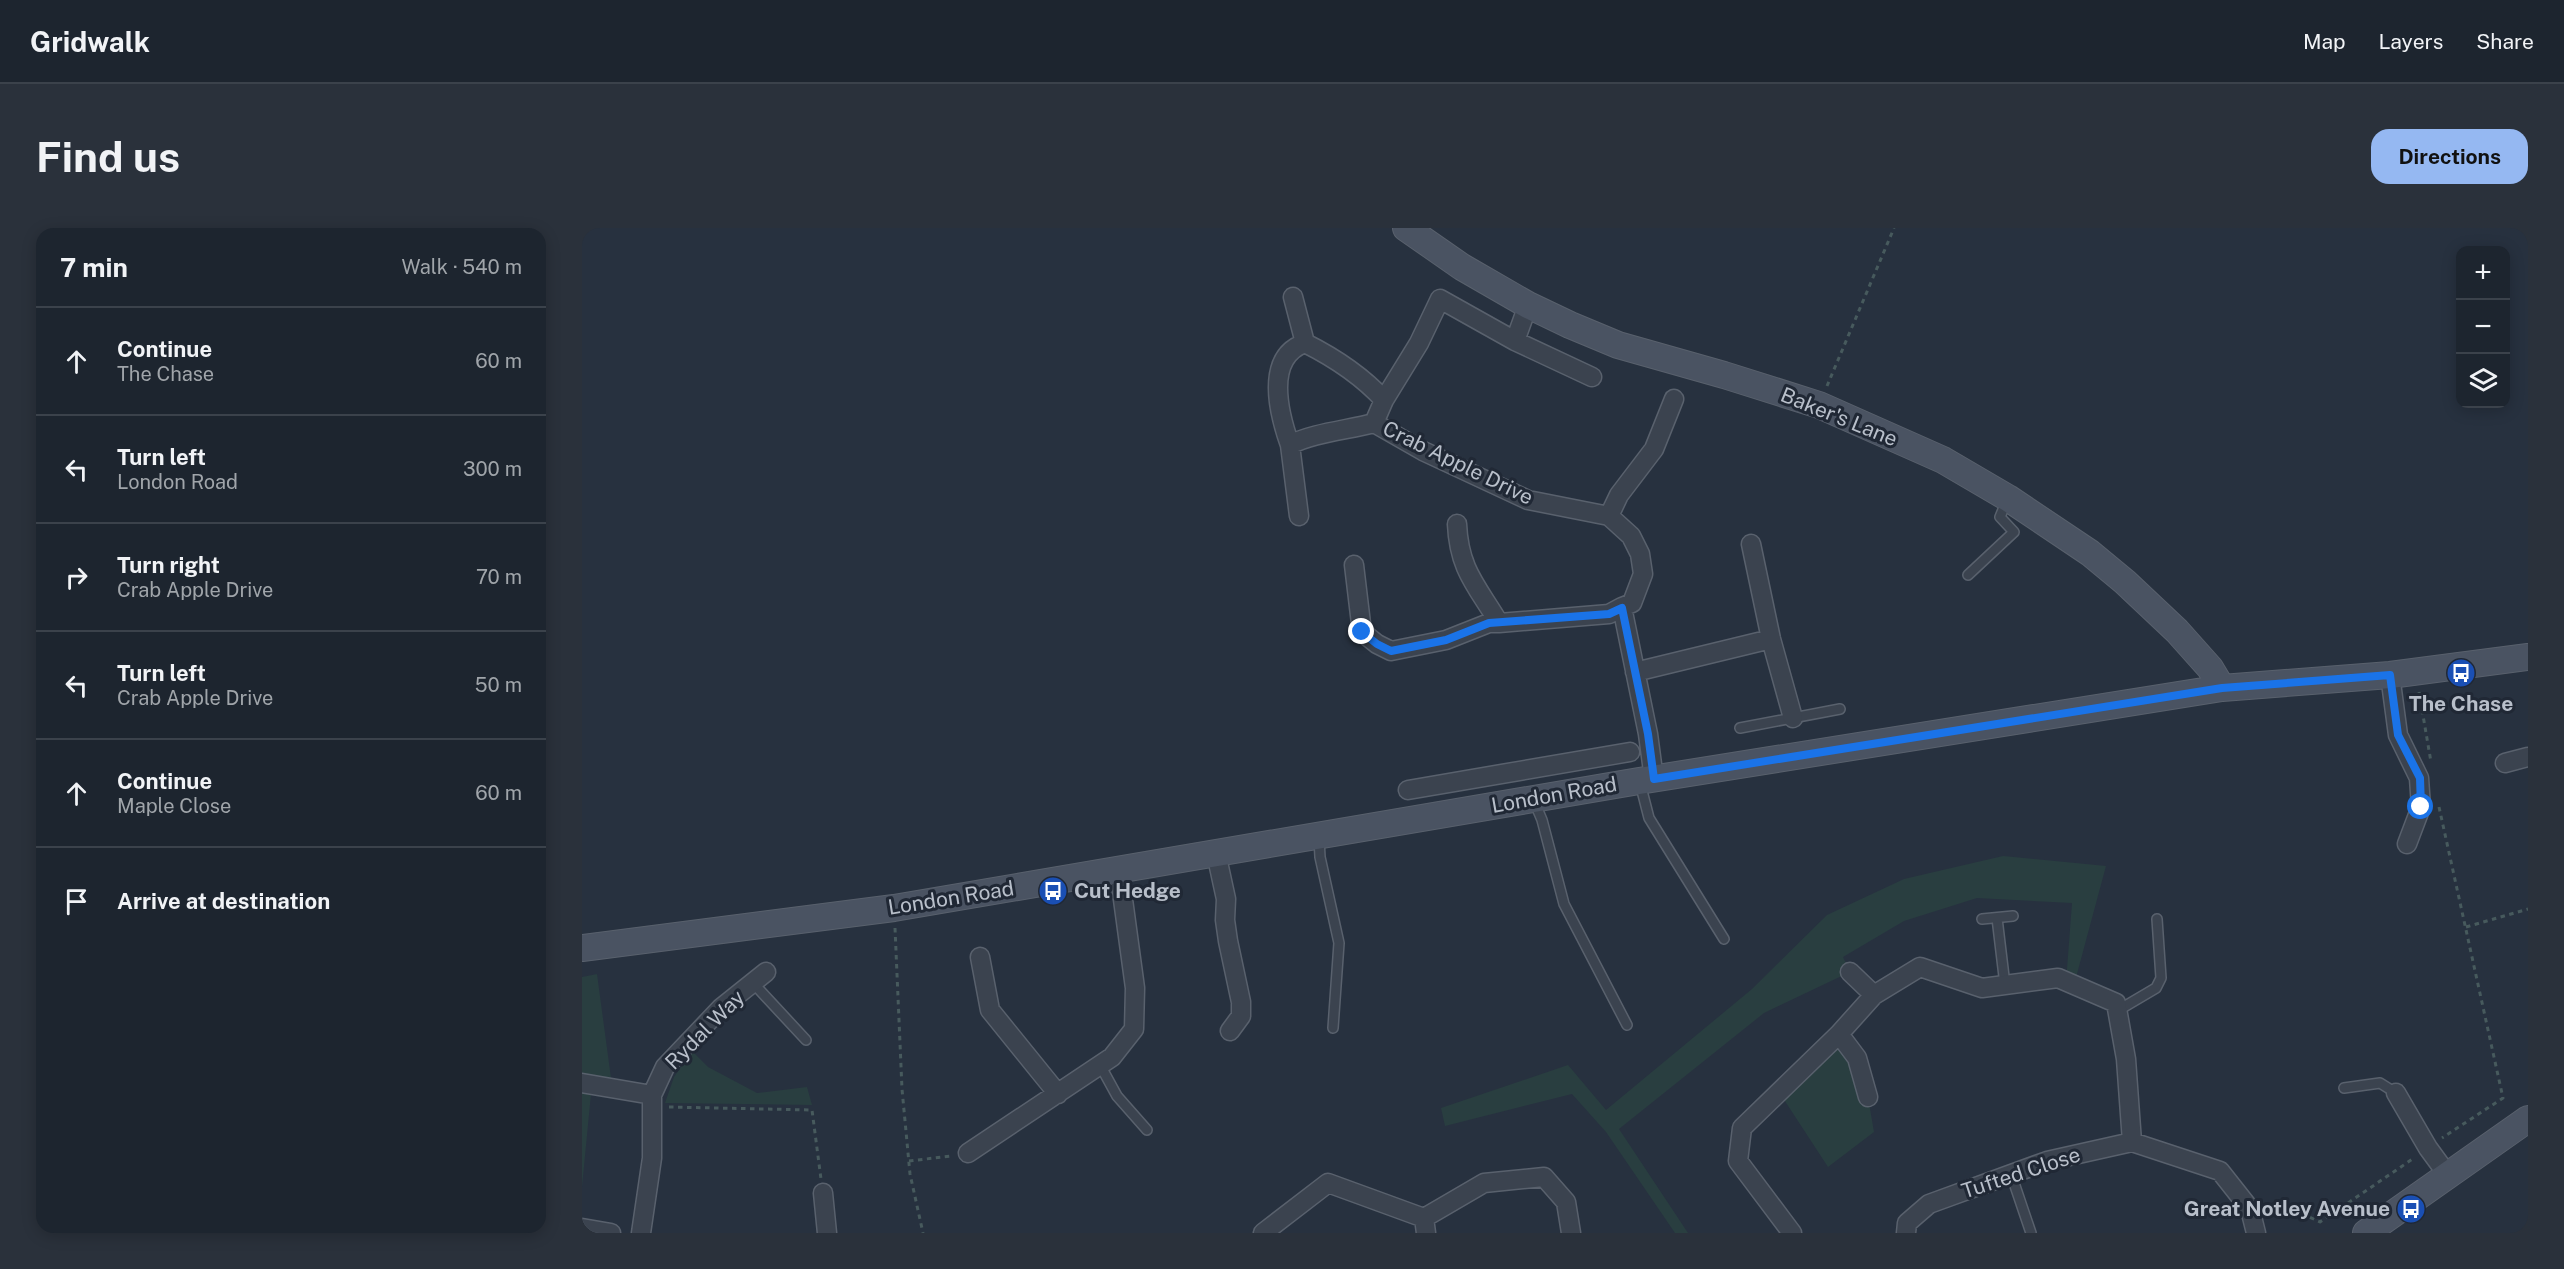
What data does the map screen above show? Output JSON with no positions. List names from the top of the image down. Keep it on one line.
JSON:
{"streets":{"street":["Baker's Lane","Crab Apple Drive","London Road","Rydal Way","Tufted Close"]},"crossings":[["Baker's Lane","London Road"]],"places":{"bus stop":["The Chase","Cut Hedge","Great Notley Avenue"]},"page":{"header":"Gridwalk","nav":["Map","Layers","Share"],"buttons":"Directions","title":"Find us","heading":["7 min","Walk · 540 m"],"map_buttons":["+","−"],"list":[["Continue","The Chase","60 m"],["Turn left","London Road","300 m"],["Turn right","Crab Apple Drive","70 m"],["Turn left","Crab Apple Drive","50 m"],["Continue","Maple Close","60 m"],"Arrive at destination"]}}
